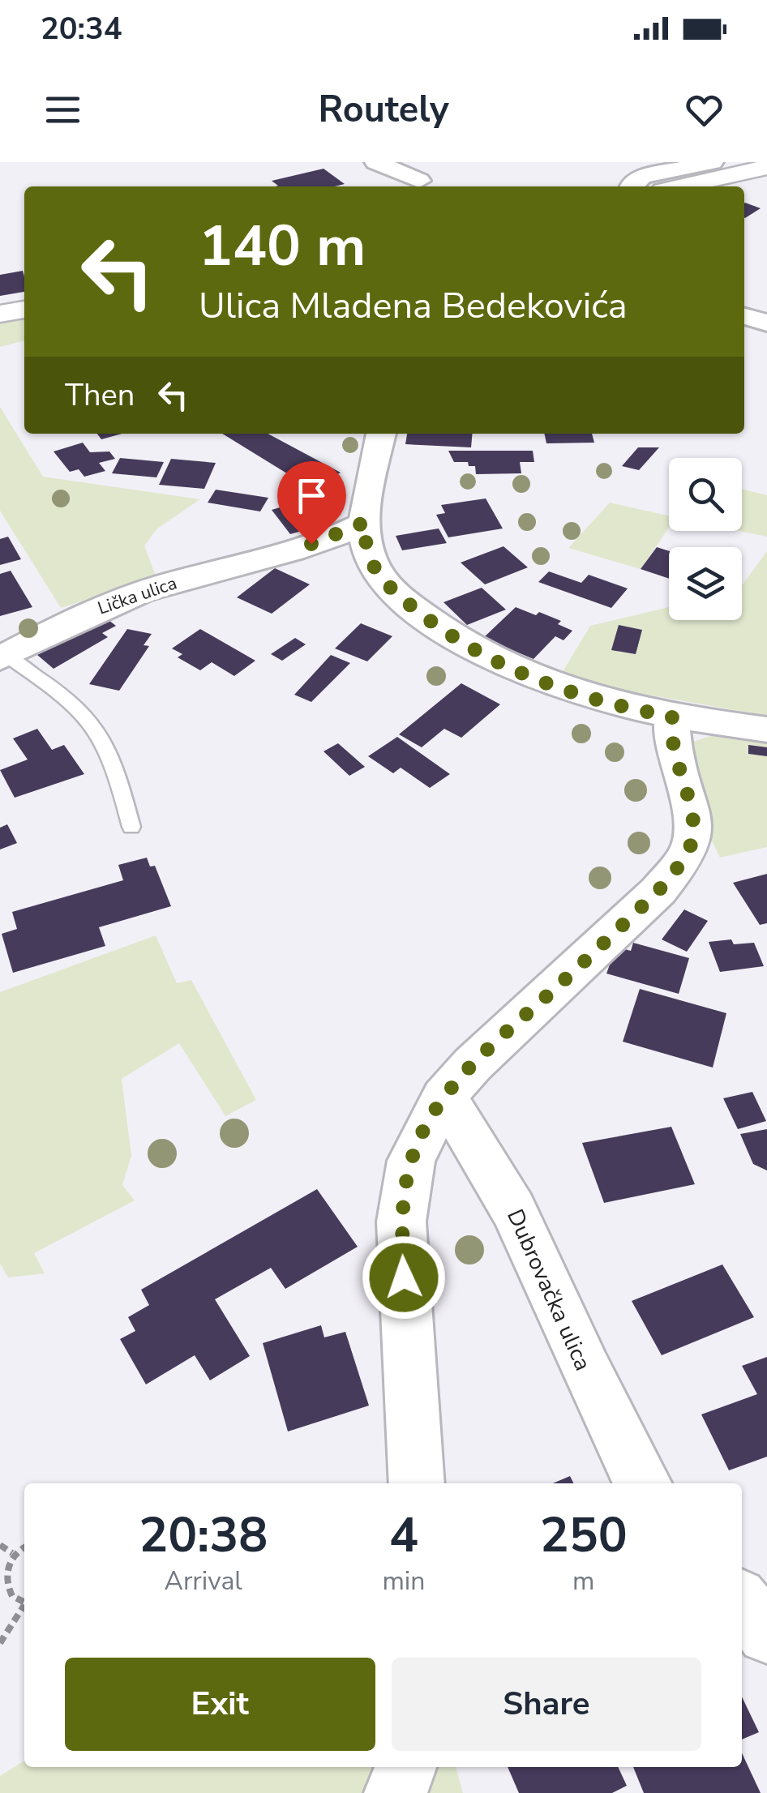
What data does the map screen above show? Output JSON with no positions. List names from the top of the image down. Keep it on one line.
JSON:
{"streets":{"street":["Lička ulica","Dubrovačka ulica"]},"page":{"status":"20:34","header":"Routely","turn":["140 m","Ulica Mladena Bedekovića"],"then":"Then","eta":["20:38","Arrival","4","min","250","m"],"buttons":["Exit","Share"]}}
